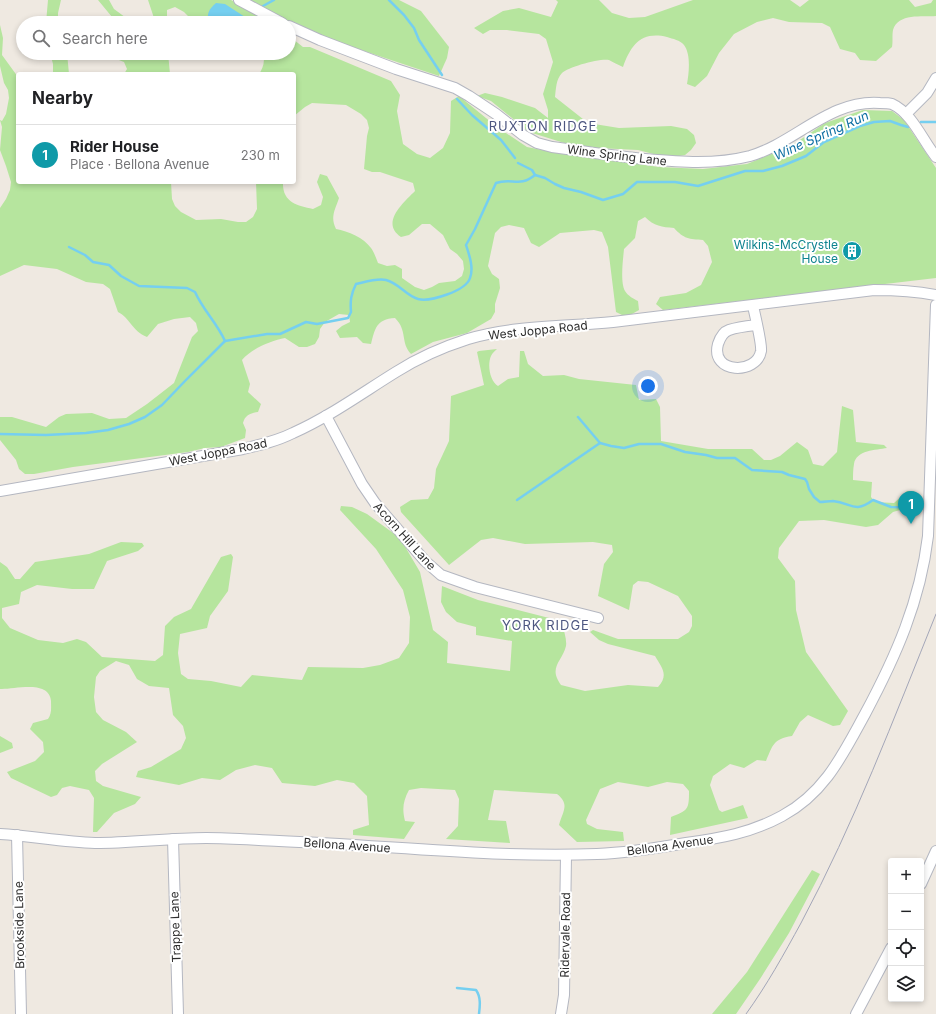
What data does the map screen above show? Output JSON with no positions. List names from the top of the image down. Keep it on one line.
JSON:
{"streets":{"street":["Wine Spring Lane","West Joppa Road","Acorn Hill Lane","Bellona Avenue","Brookside Lane","Trappe Lane","Ridervale Road"]},"crossings":[["West Joppa Road","Acorn Hill Lane"],["Bellona Avenue","Brookside Lane"],["Bellona Avenue","Trappe Lane"],["Bellona Avenue","Ridervale Road"]],"districts":["RUXTON RIDGE","YORK RIDGE"],"water":["Wine Spring Run"],"places":{"building":["Wilkins-McCrystle House"]},"page":{"search":"Search here","heading":"Nearby","list":[{"mark":"1","name":"Rider House","note":"Place · Bellona Avenue","value":"230 m"}],"pins":"1","map_buttons":["+","−"]}}
